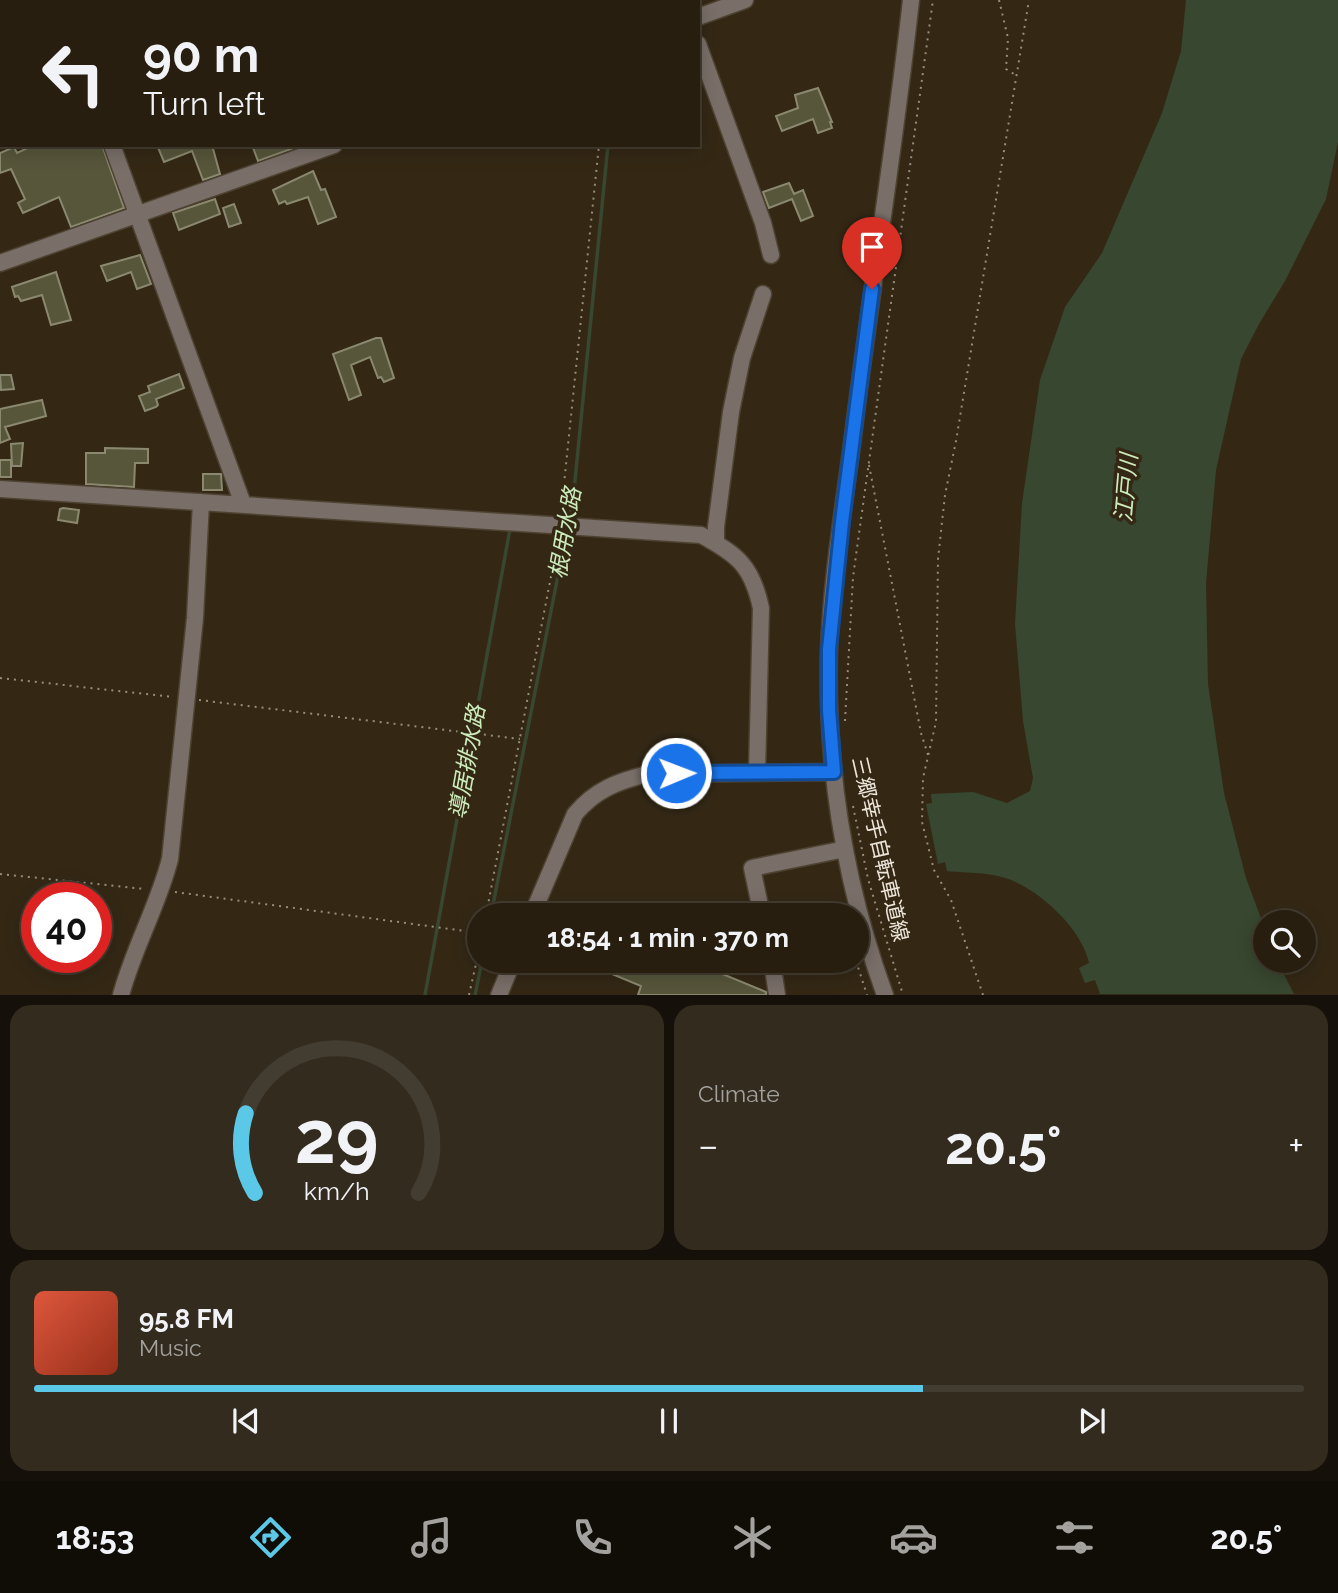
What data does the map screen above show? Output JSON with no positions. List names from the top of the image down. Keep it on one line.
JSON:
{"streets":{"path":["三郷幸手自転車道線"]},"water":["江戸川","根用水路","導居排水路"],"page":{"turn":["90 m","Turn left"],"limit":"40","trip":"18:54 · 1 min · 370 m","tile":"Climate","heat":["−","20.5°","+"],"song":["95.8 FM","Music"],"tabs":["18:53","20.5°"],"gauge":["29","km/h"]}}
